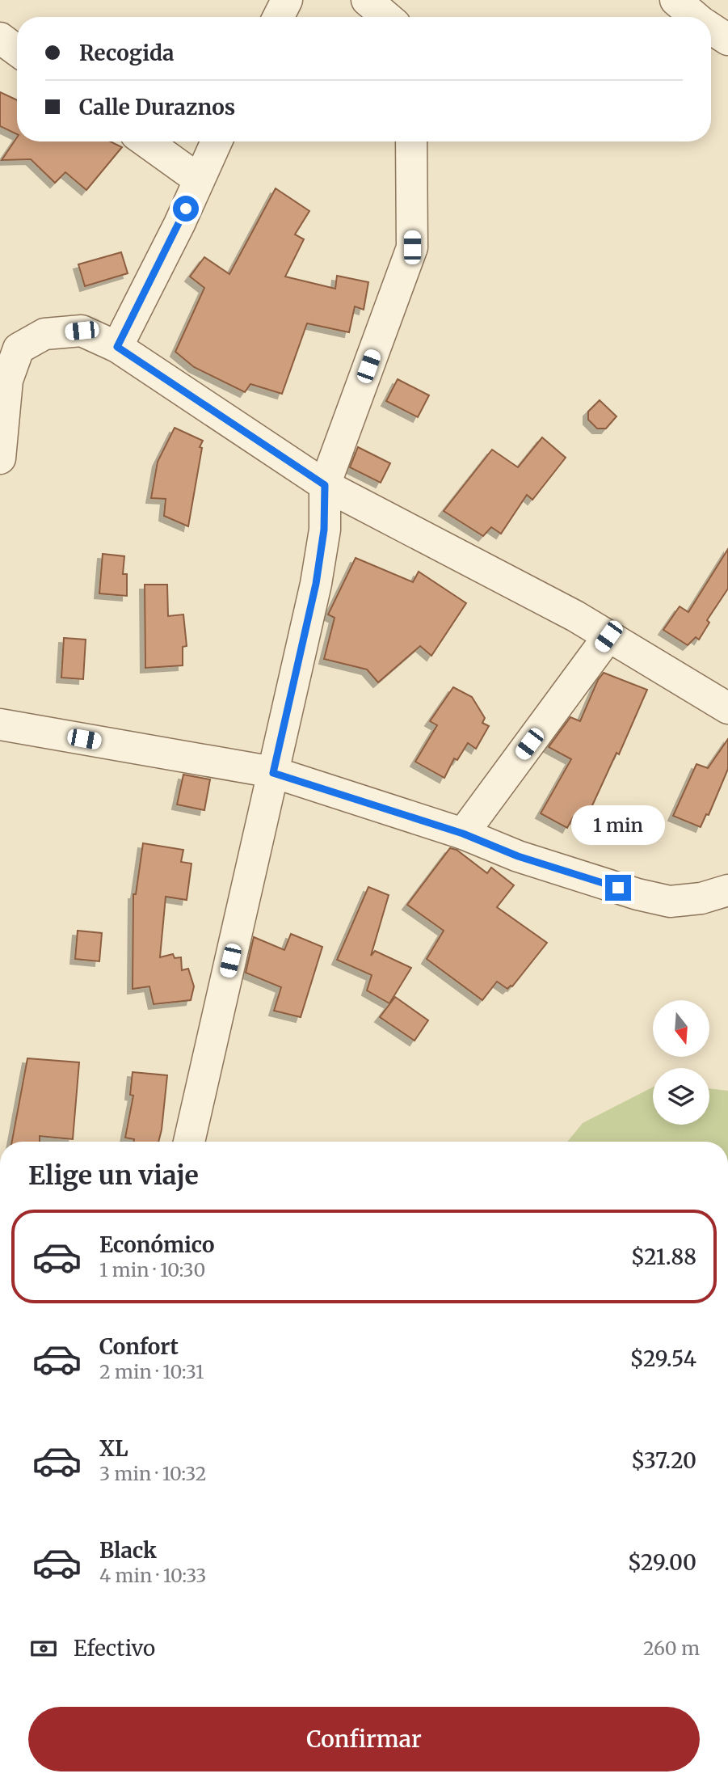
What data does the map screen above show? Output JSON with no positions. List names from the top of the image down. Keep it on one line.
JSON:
{"north":"bottom","page":{"banner":["Recogida","Calle Duraznos"],"bubble":"1 min","heading":"Elige un viaje","list":[{"name":"Económico","note":"1 min · 10:30","value":"$21.88"},{"name":"Confort","note":"2 min · 10:31","value":"$29.54"},{"name":"XL","note":"3 min · 10:32","value":"$37.20"},{"name":"Black","note":"4 min · 10:33","value":"$29.00"}],"pay":["Efectivo","260 m"],"buttons":"Confirmar"}}
